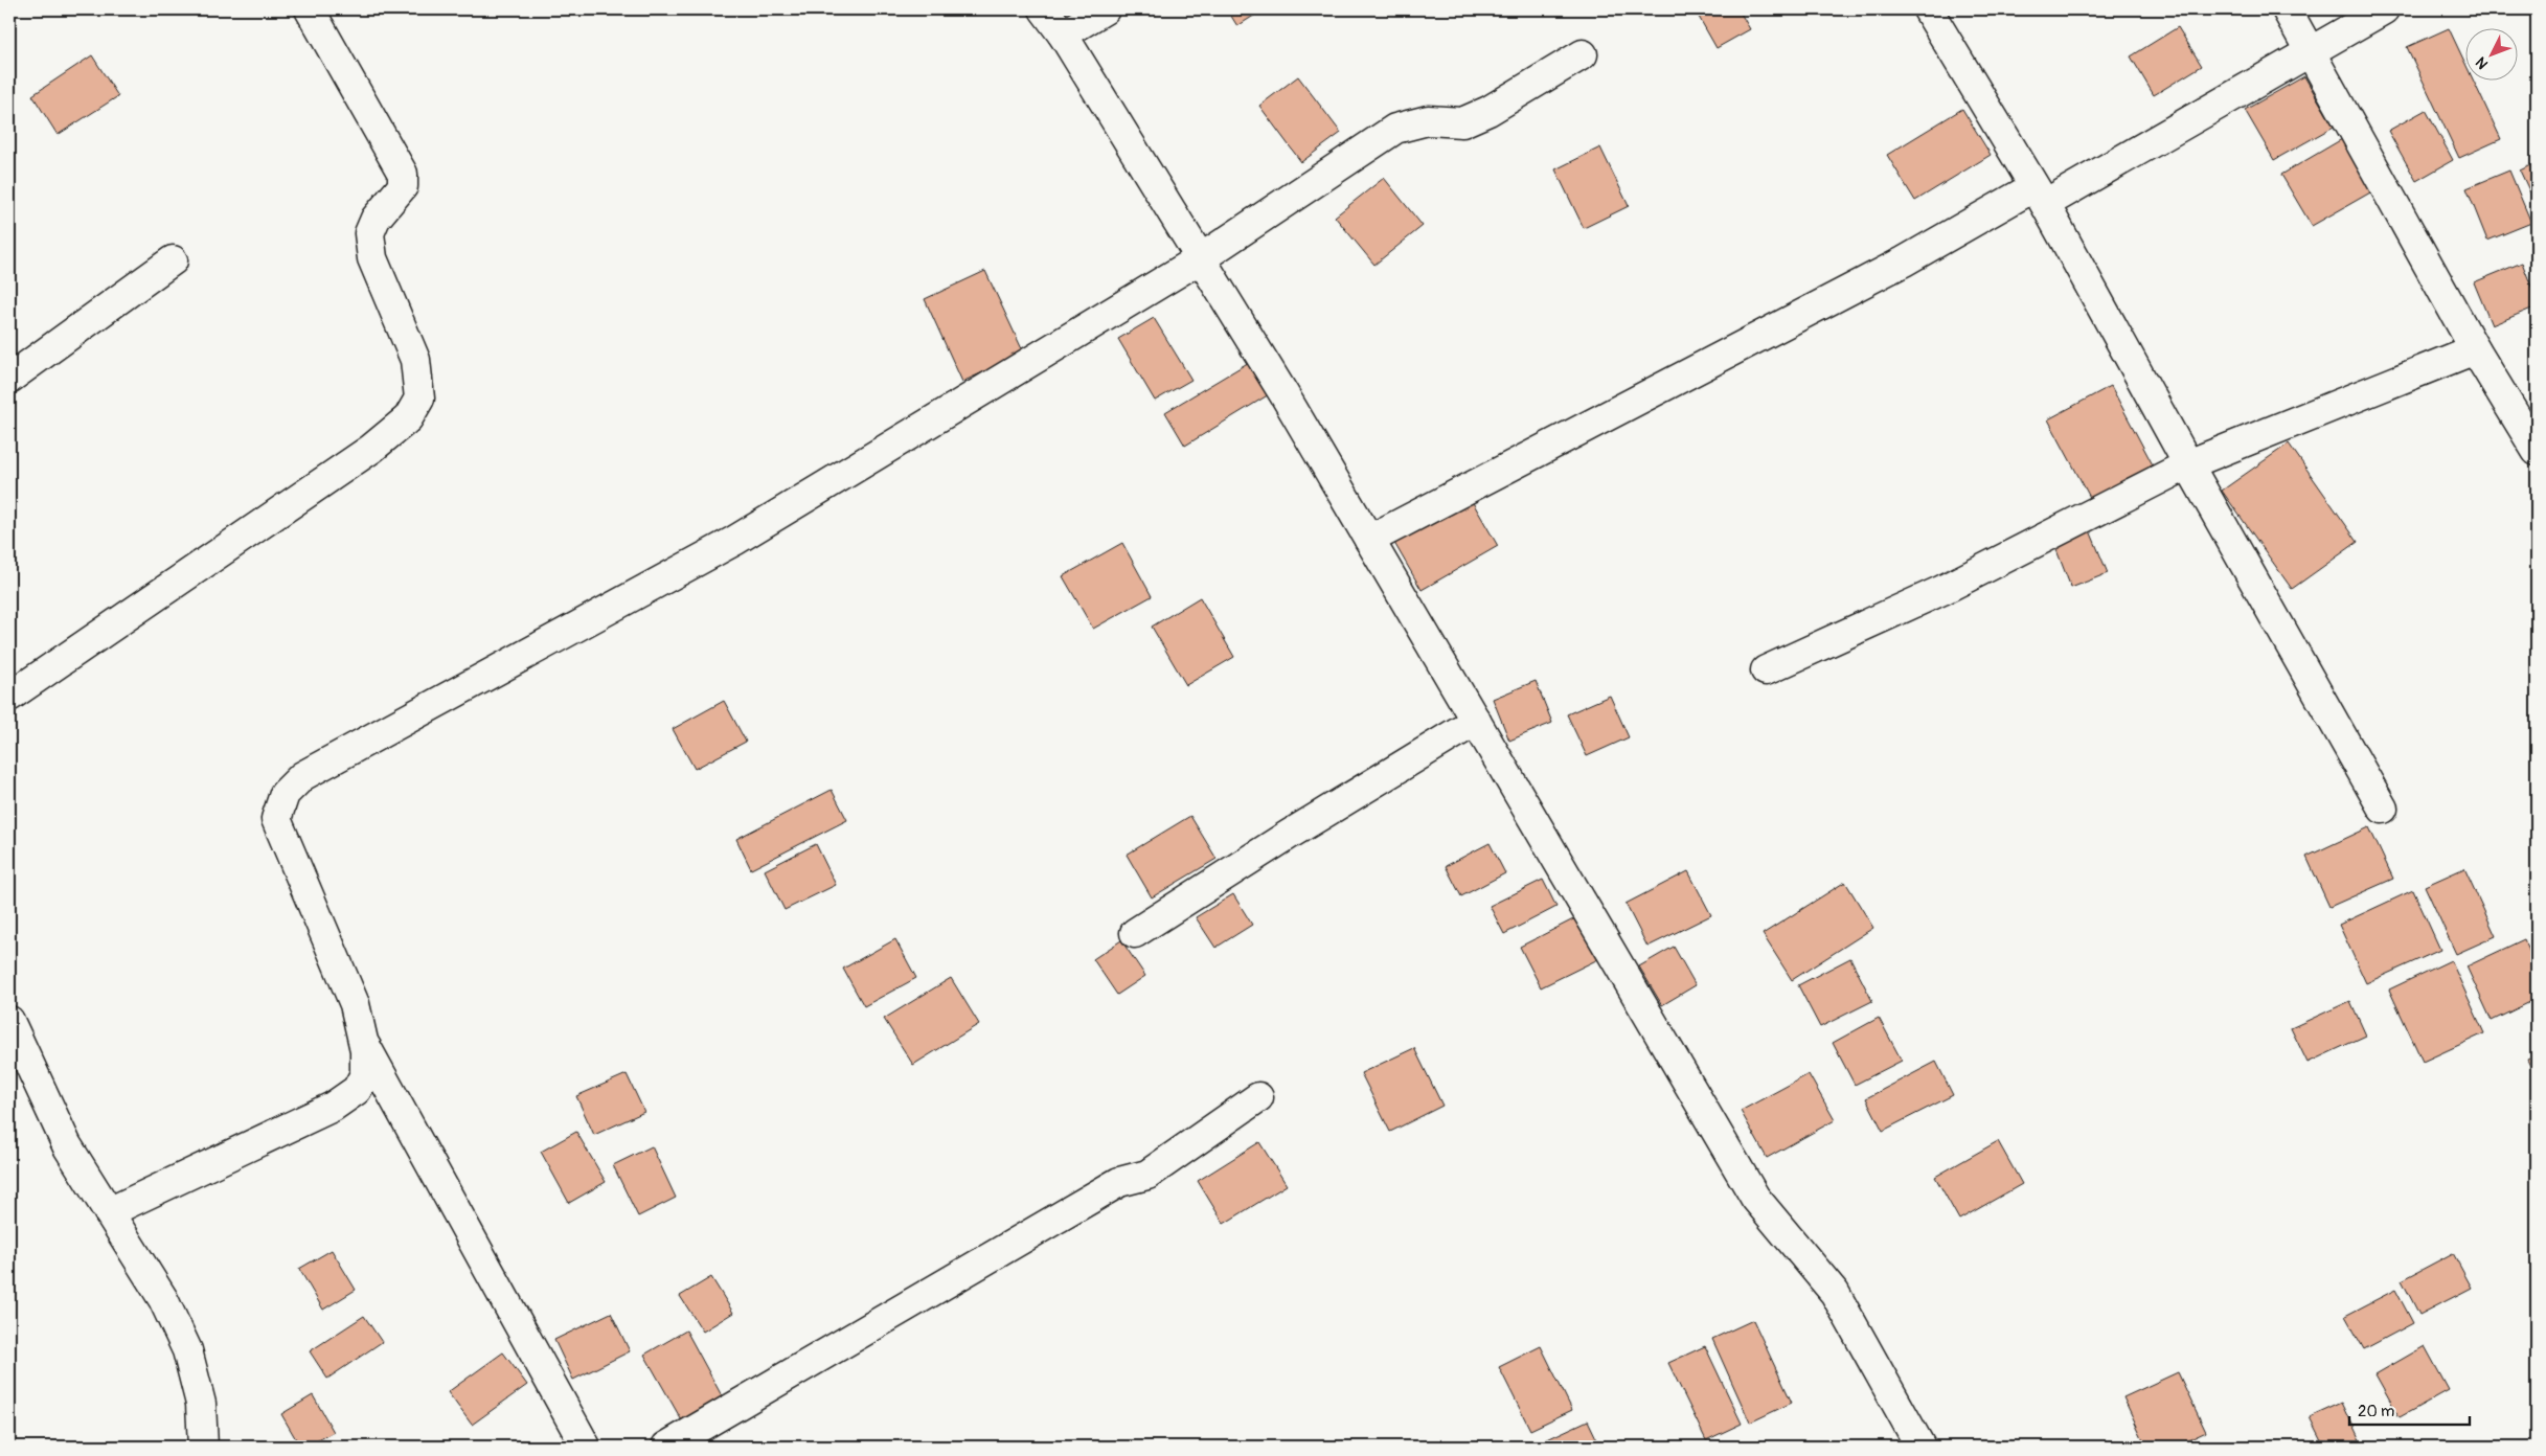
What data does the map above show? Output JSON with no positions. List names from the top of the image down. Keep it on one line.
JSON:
{"scale_bar":"20 m","north":"bottom left"}
